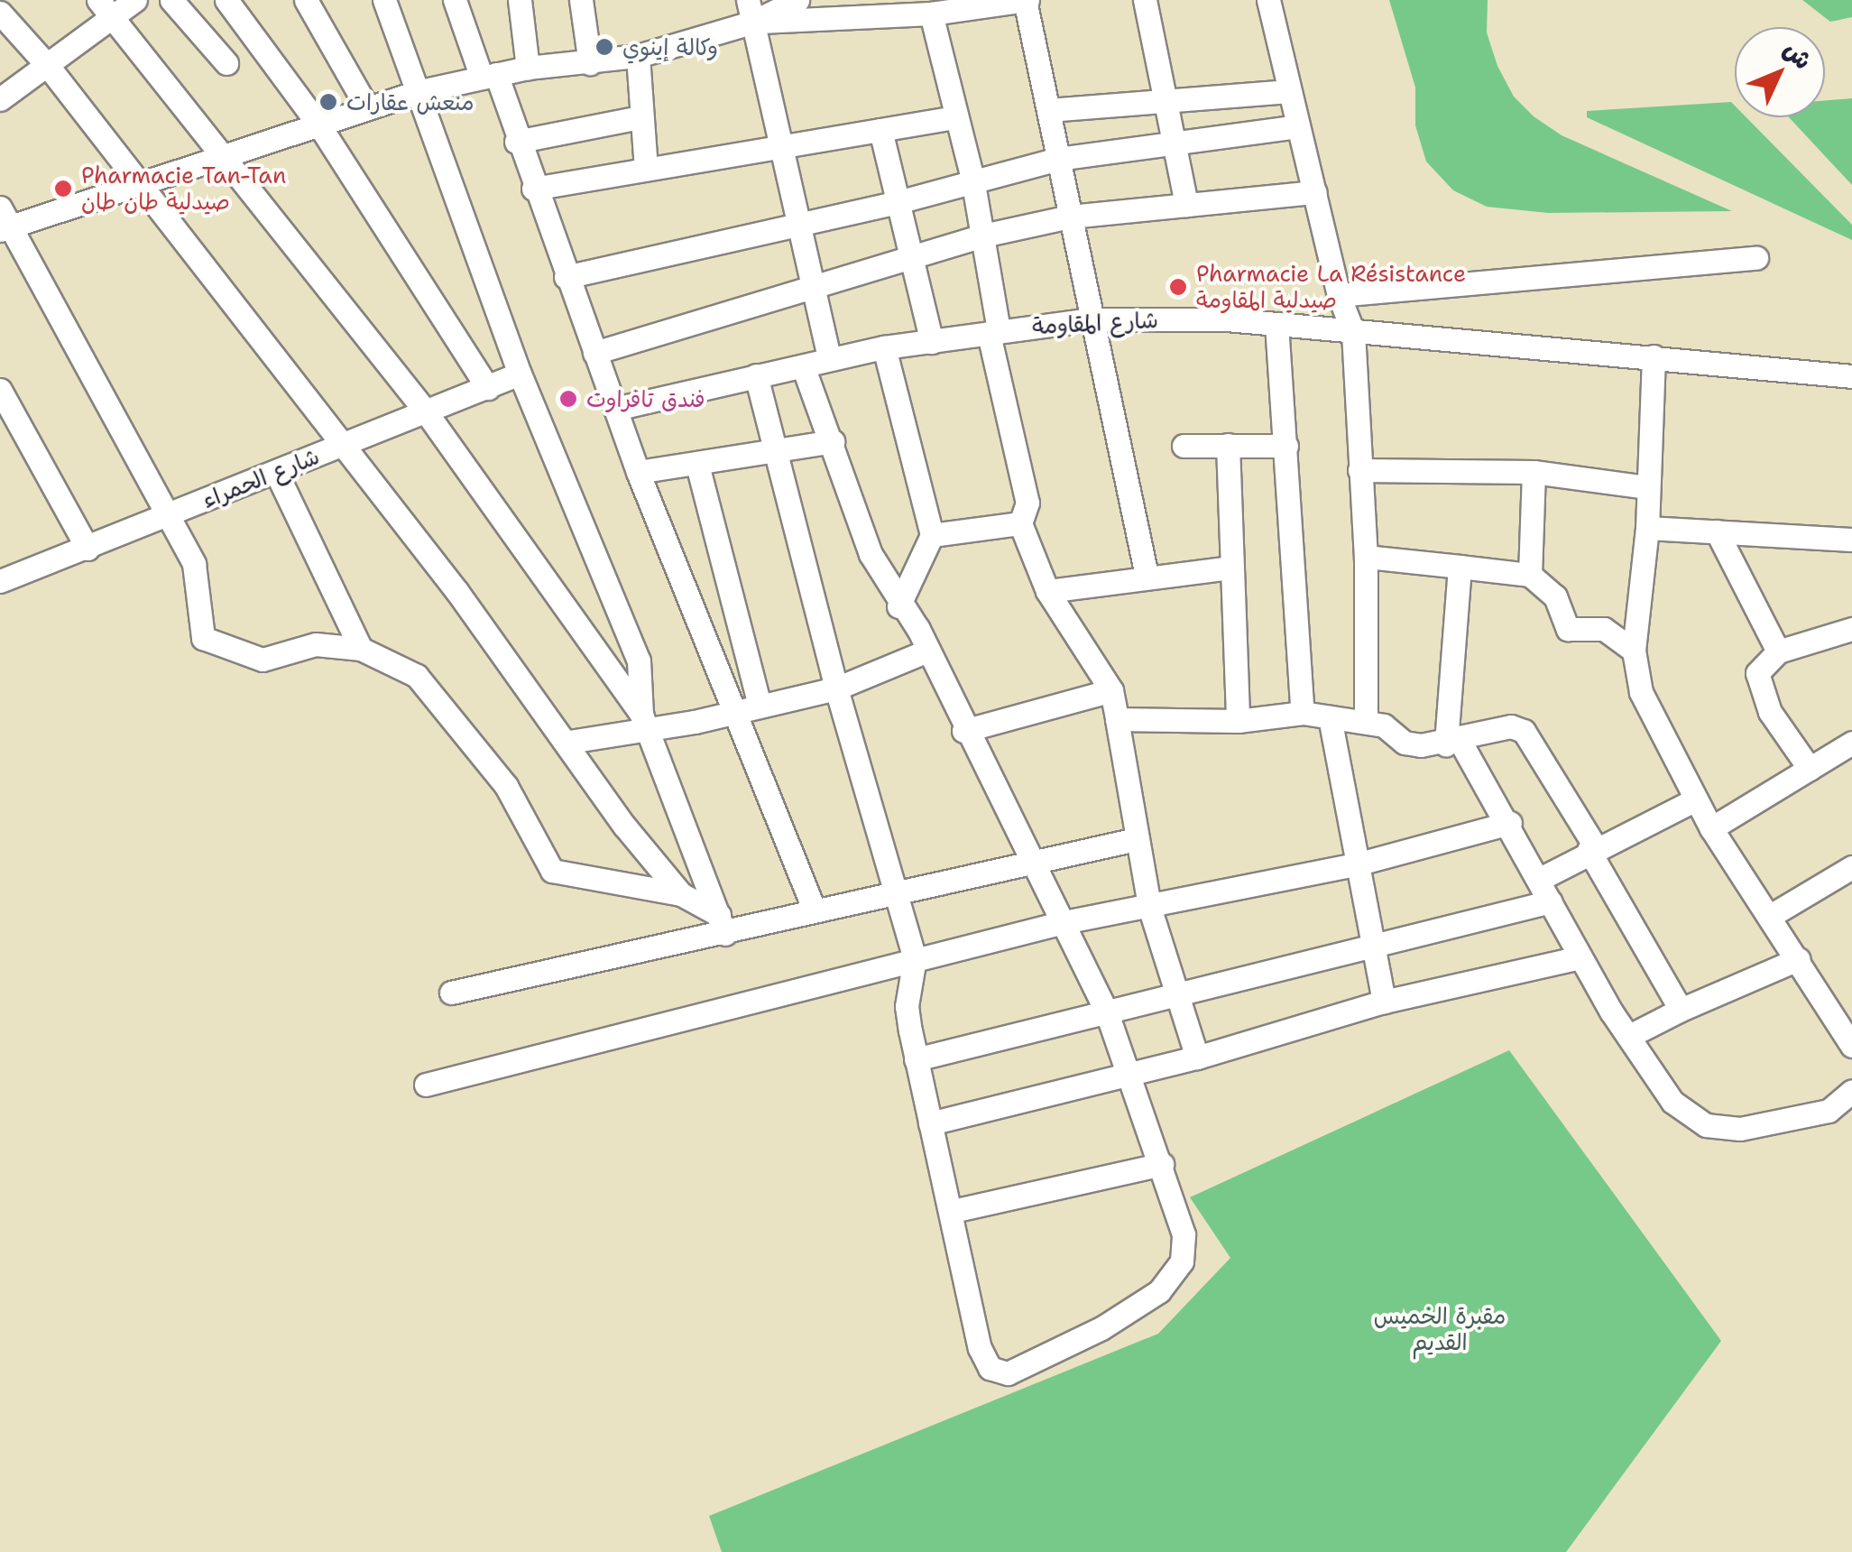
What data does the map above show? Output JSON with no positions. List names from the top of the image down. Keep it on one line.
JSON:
{"streets":{"street":["شارع المقاومة","شارع الحمراء"]},"parks":["مقبرة الخميس القديم"],"places":["وكالة إينوي","منعش عقارات","Pharmacie Tan-Tan صيدلية طان طان","Pharmacie La Résistance صيدلية المقاومة","فندق تافراوت"],"north":"top right"}
